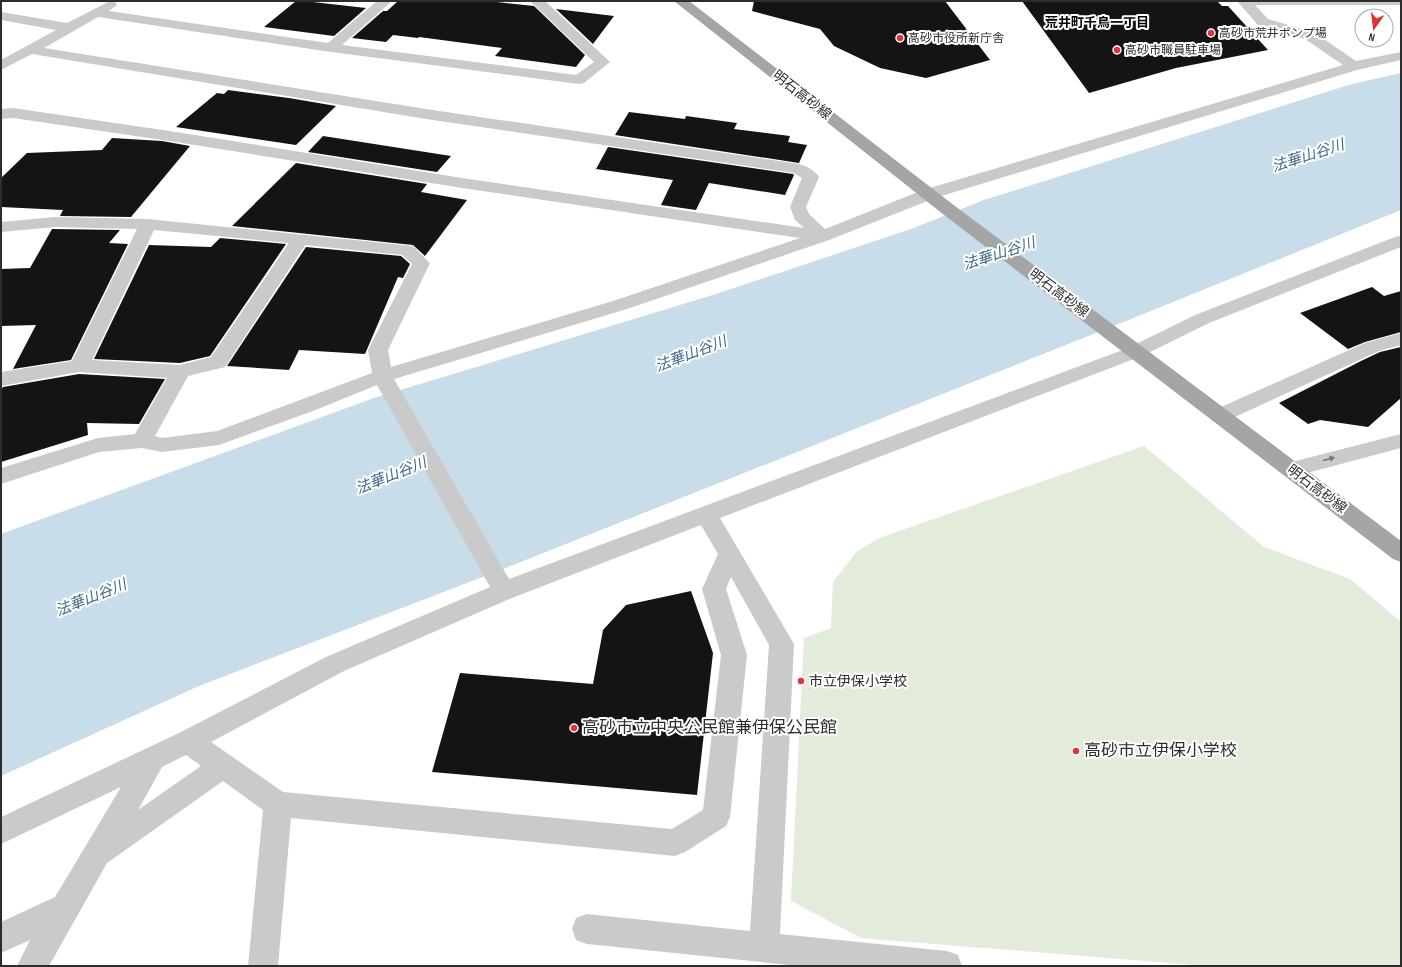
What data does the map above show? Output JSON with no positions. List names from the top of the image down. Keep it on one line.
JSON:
{"streets":{"main road":["明石高砂線"]},"districts":["荒井町千鳥一丁目"],"water":["法華山谷川"],"places":["高砂市荒井ポンプ場","高砂市役所新庁舎","高砂市職員駐車場","市立伊保小学校","高砂市立中央公民館兼伊保公民館","高砂市立伊保小学校"],"north":"bottom"}
